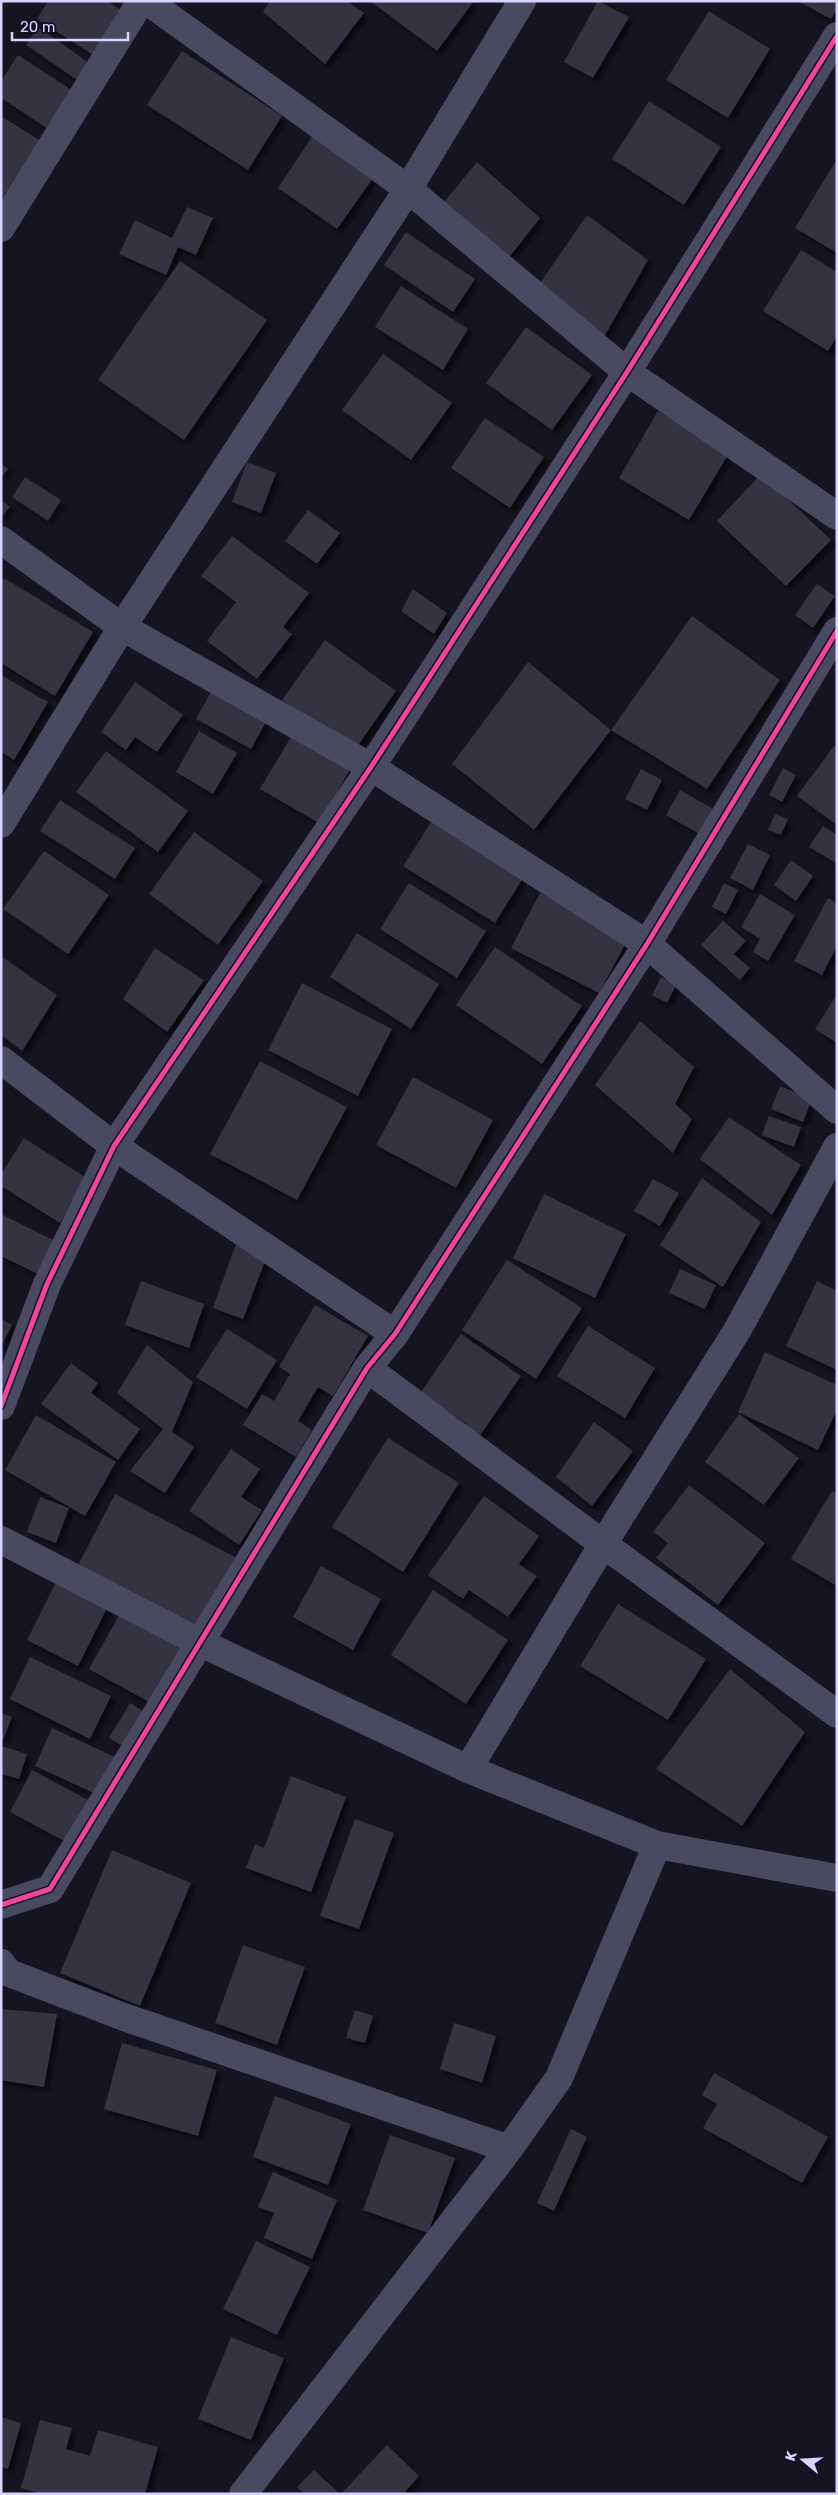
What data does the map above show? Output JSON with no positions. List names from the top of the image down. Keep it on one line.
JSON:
{"scale_bar":"20 m","north":"left"}
